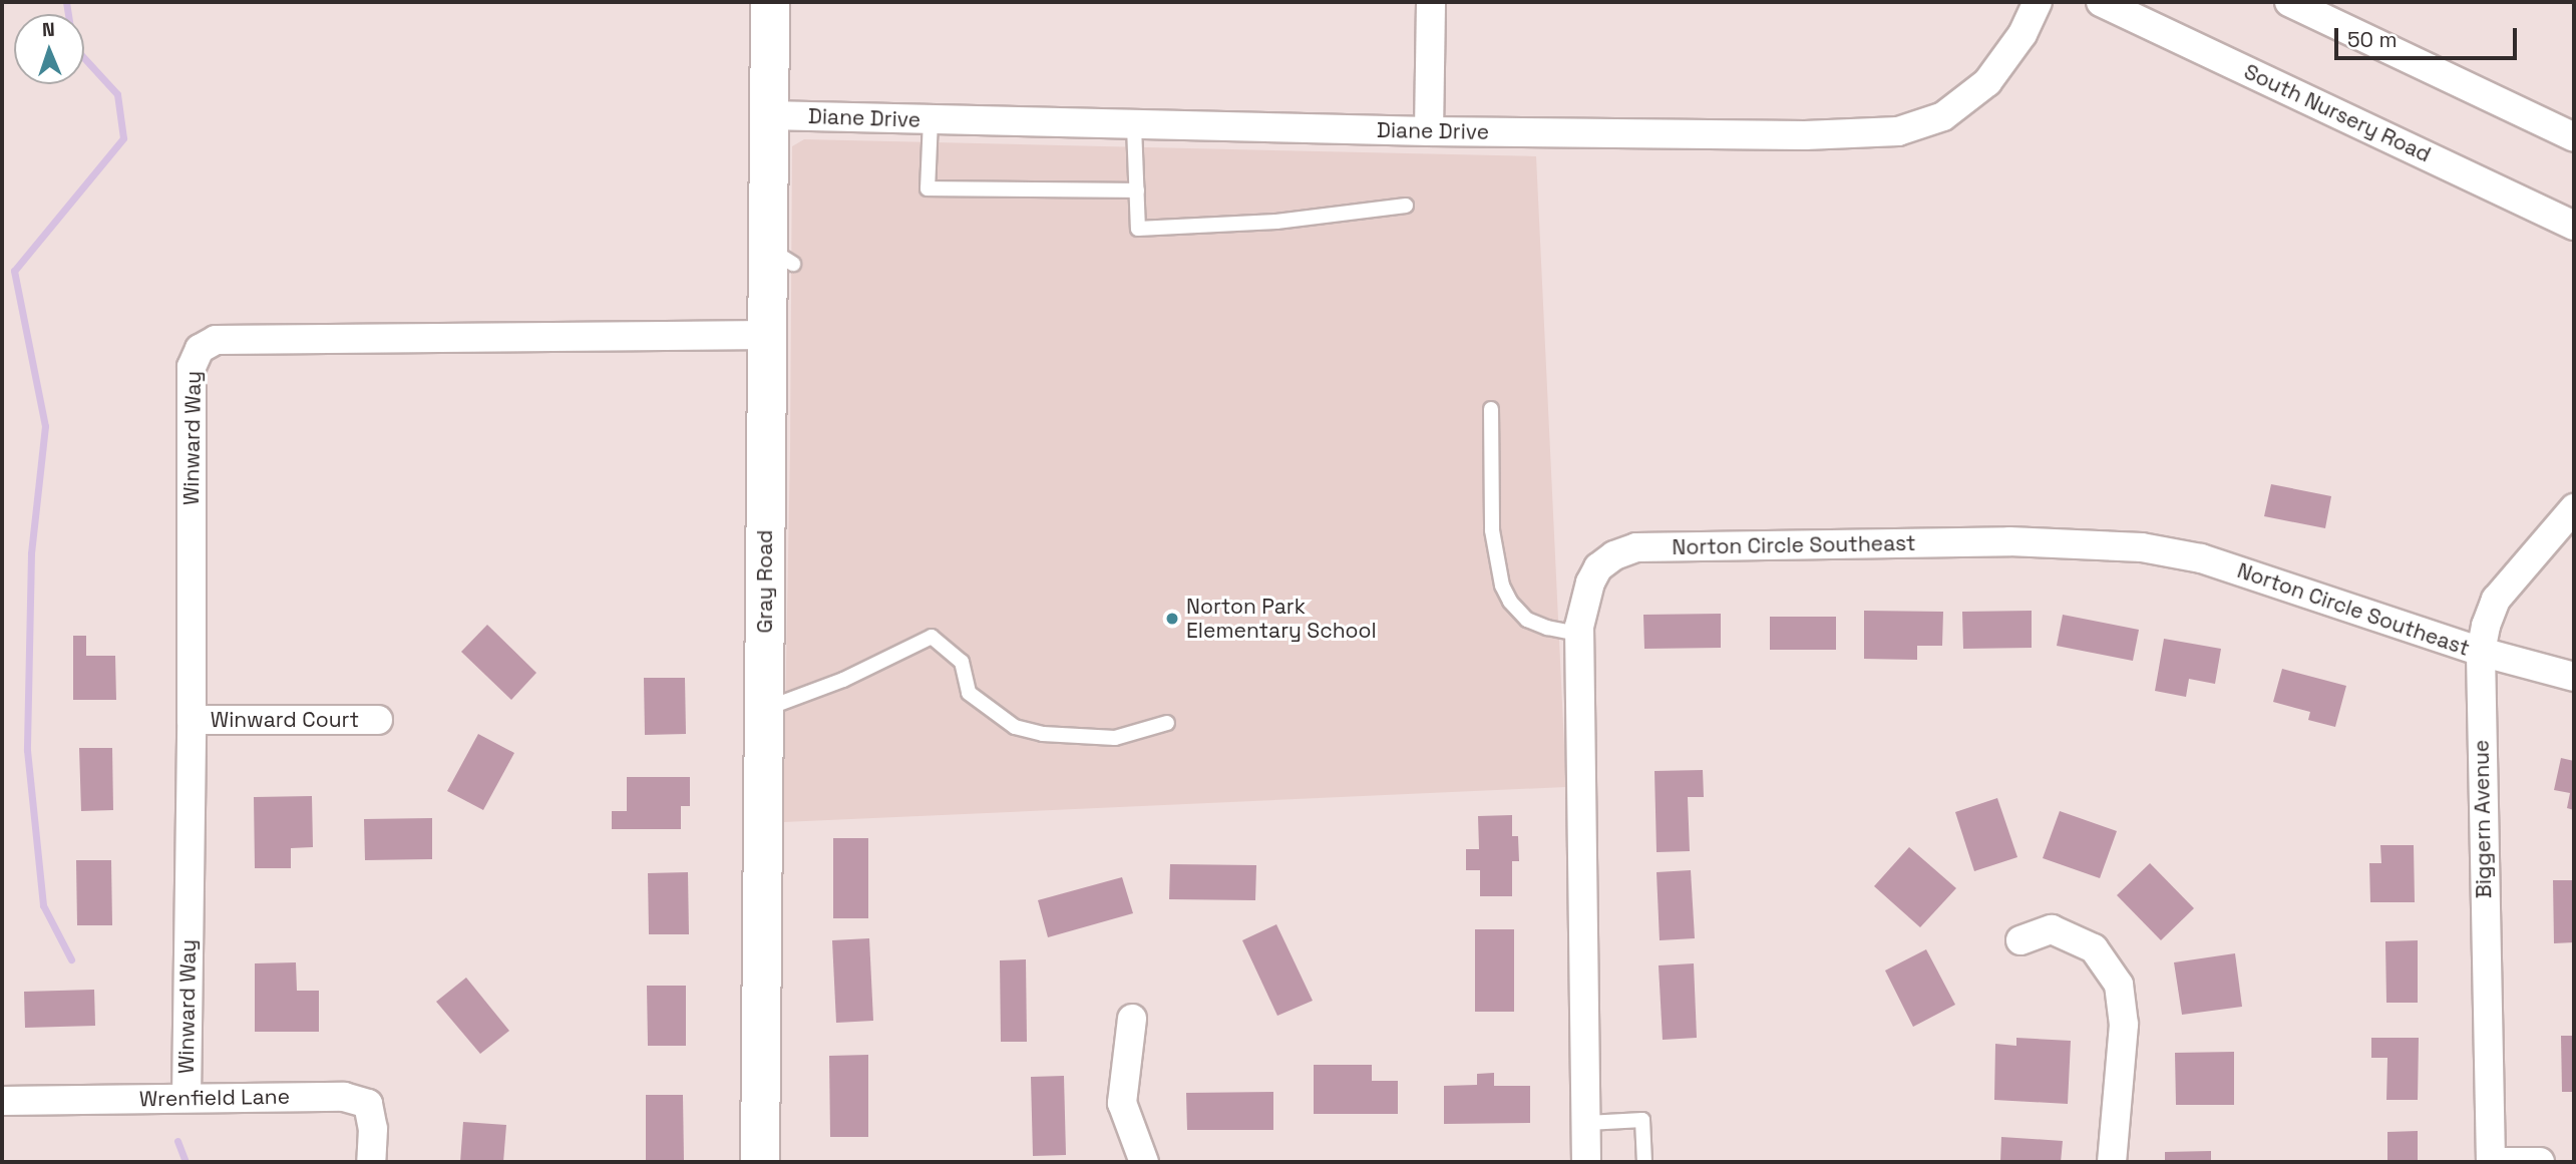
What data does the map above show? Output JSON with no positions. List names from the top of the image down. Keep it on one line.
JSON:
{"streets":{"street":["South Nursery Road","Diane Drive","Winward Way","Norton Circle Southeast","Gray Road","Winward Court","Biggern Avenue","Wrenfield Lane"]},"crossings":[["Diane Drive","Gray Road"],["Winward Way","Gray Road"],["Winward Way","Winward Court"],["Winward Way","Wrenfield Lane"],["Norton Circle Southeast","Biggern Avenue"]],"places":["Norton Park Elementary School"],"scale_bar":"50 m","north":"top"}
